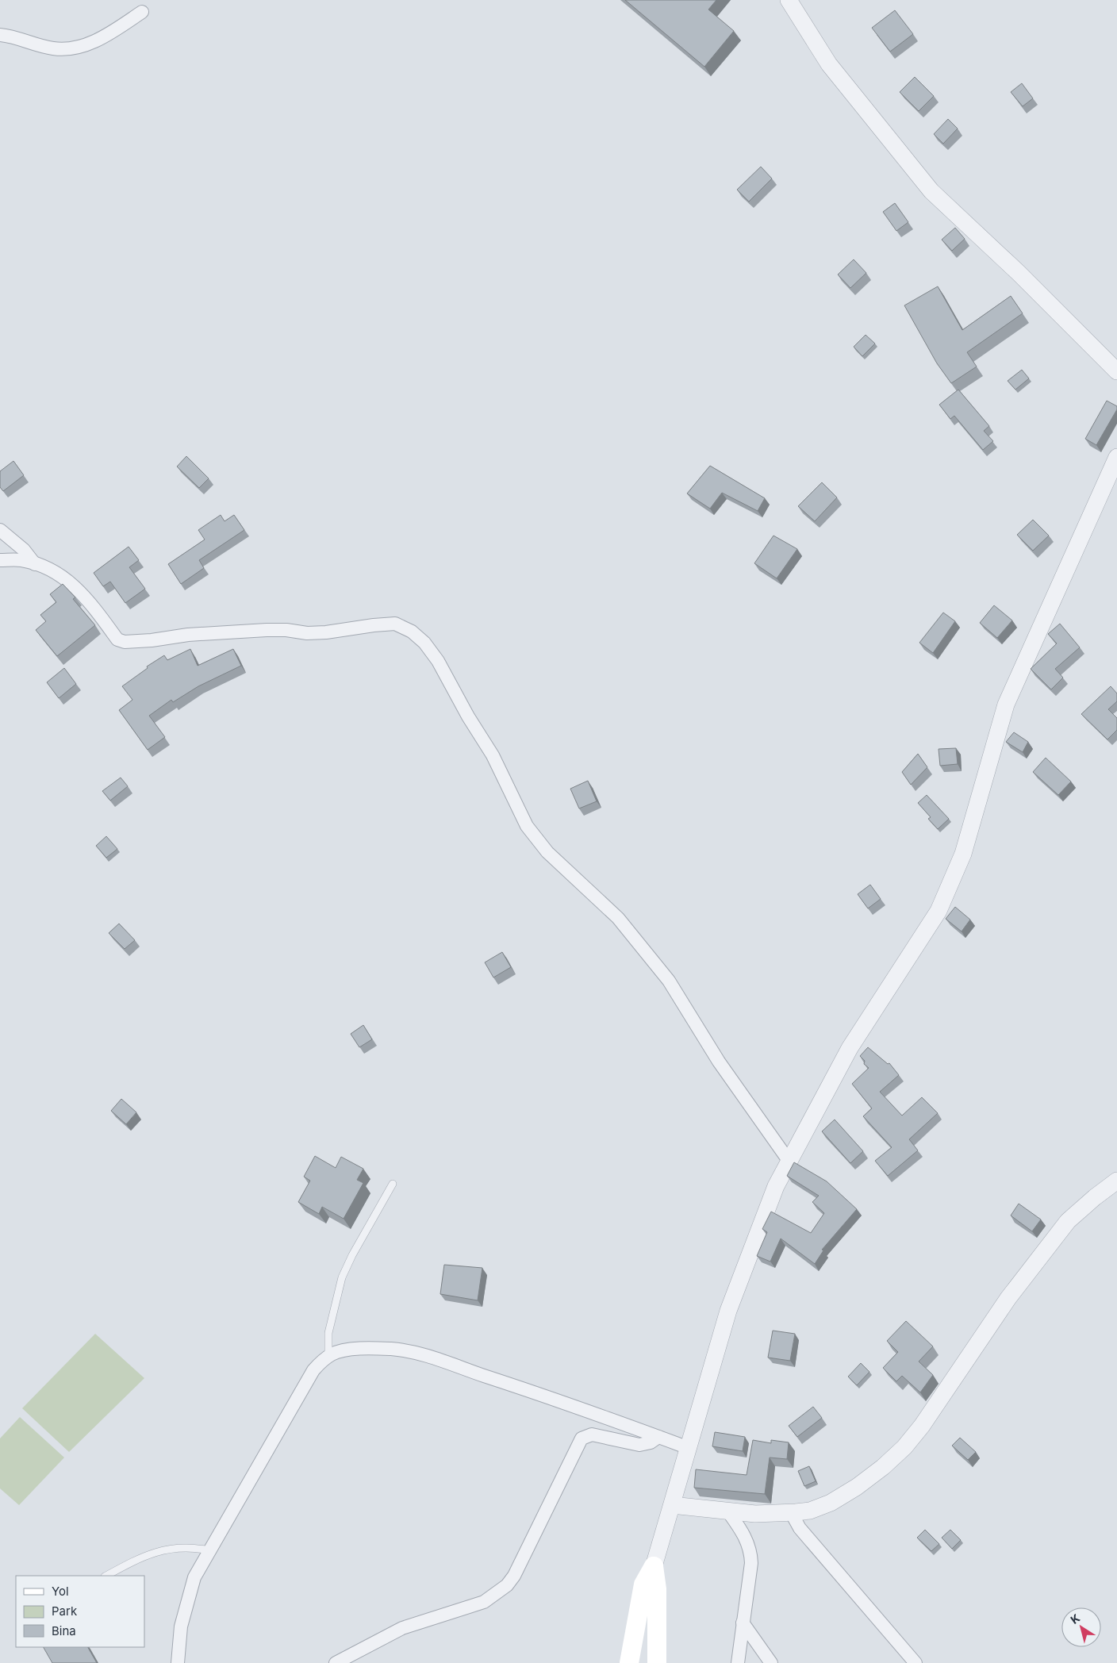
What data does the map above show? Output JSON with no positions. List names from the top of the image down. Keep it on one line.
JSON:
{"legend":["Yol","Park","Bina"],"north":"top left"}
